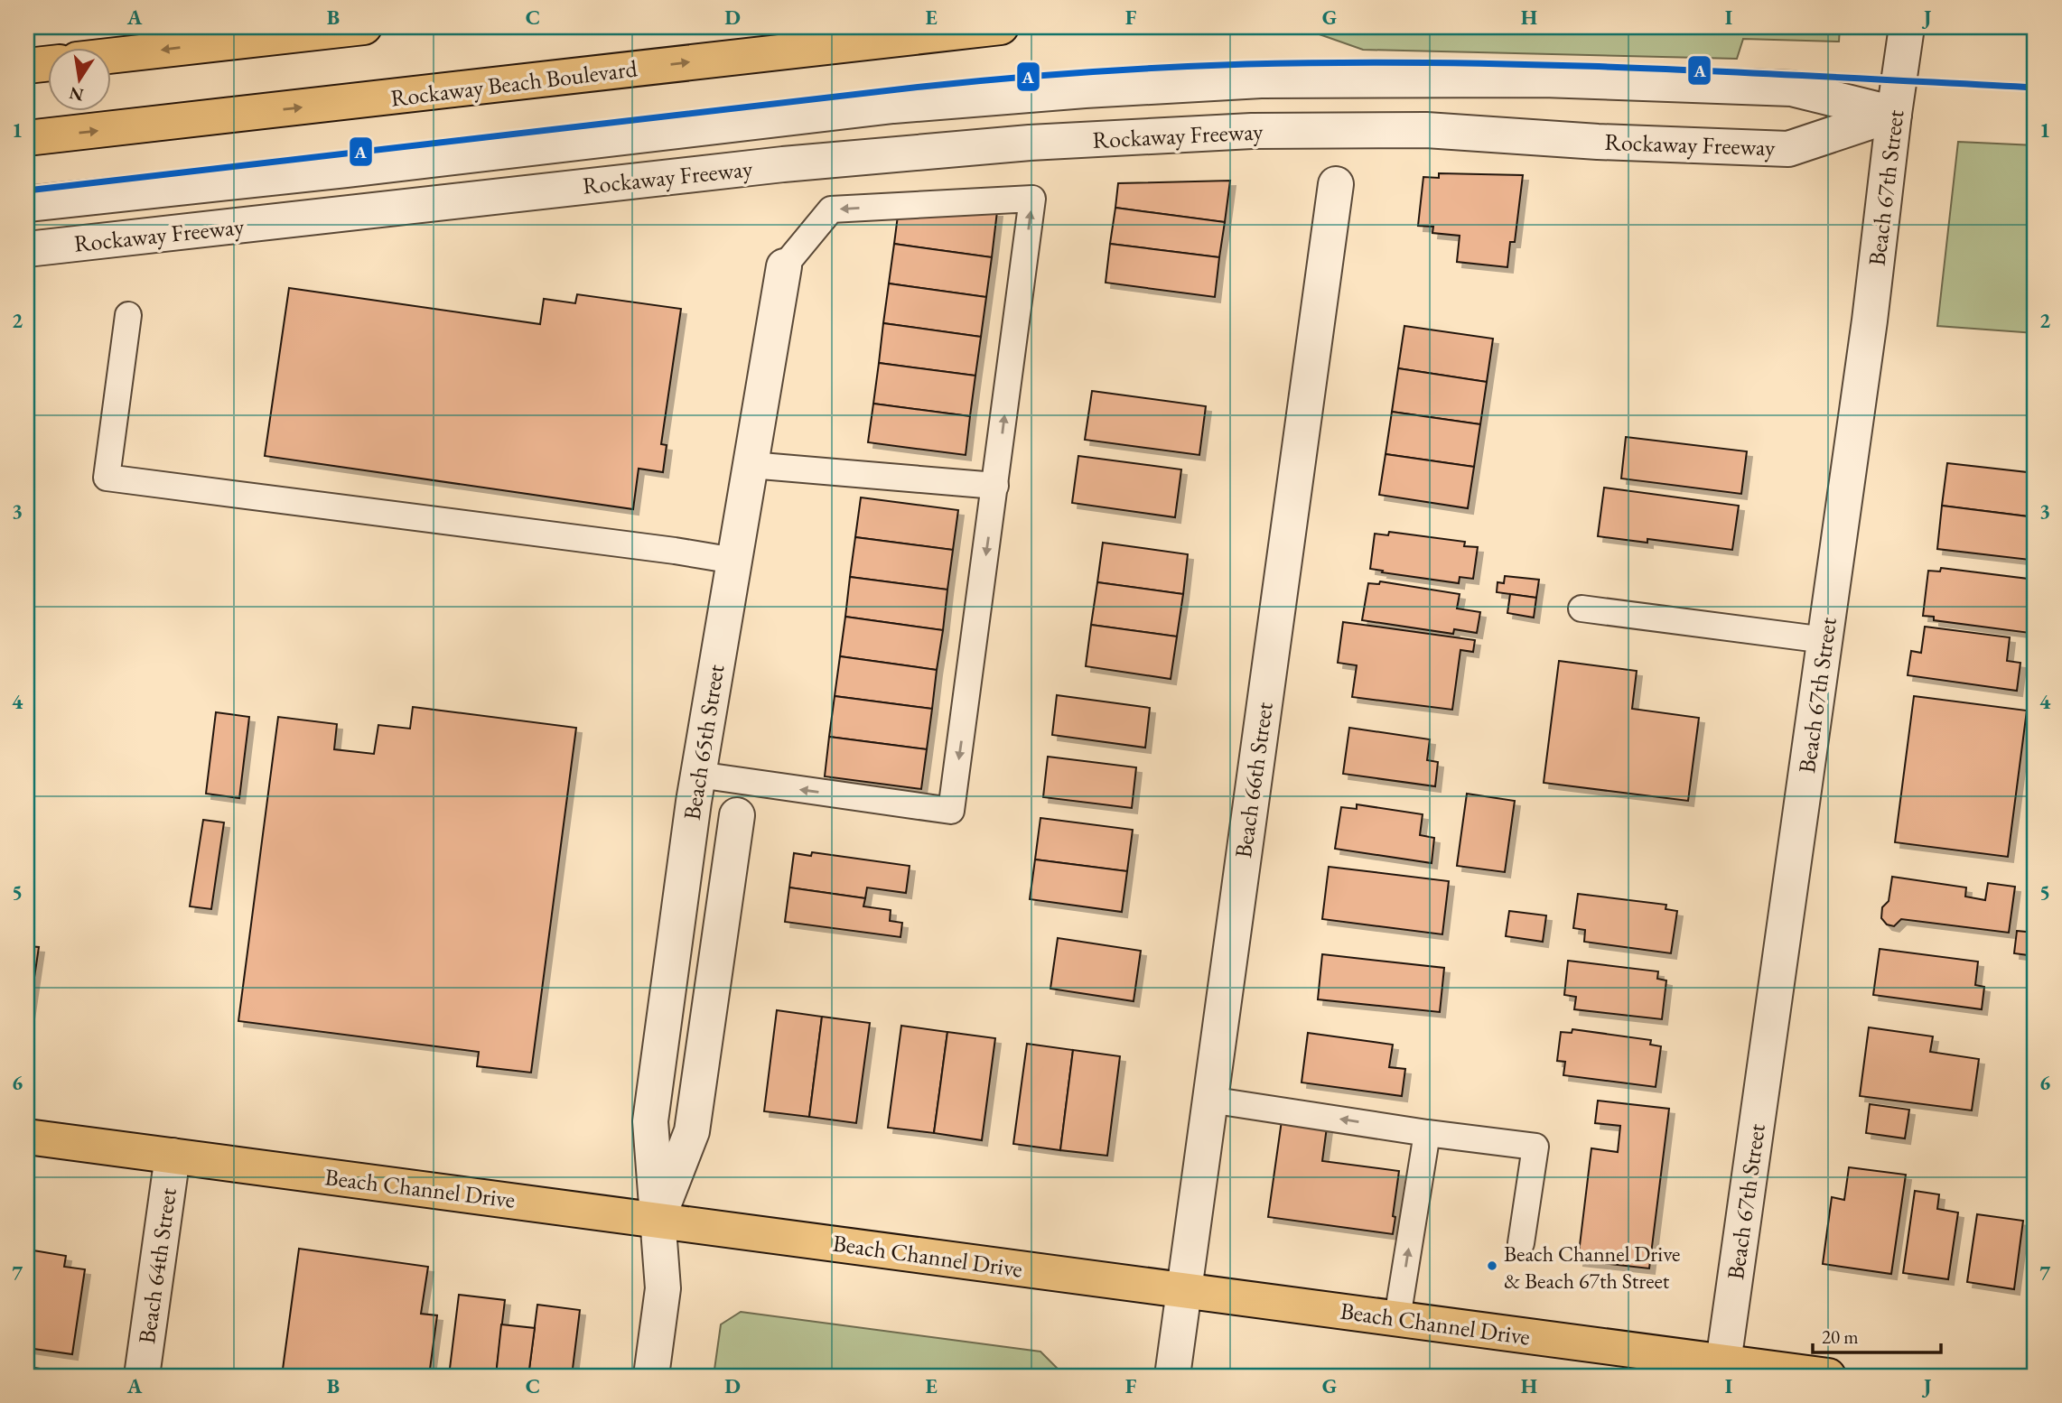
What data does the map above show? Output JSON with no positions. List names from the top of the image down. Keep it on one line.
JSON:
{"streets":{"main road":["Rockaway Beach Boulevard","Beach Channel Drive"],"street":["Rockaway Freeway","Beach 67th Street","Beach 65th Street","Beach 66th Street","Beach 64th Street"]},"crossings":[["Rockaway Freeway","Beach 67th Street"],["Beach 67th Street","Beach Channel Drive"],["Beach 65th Street","Beach Channel Drive"],["Beach 66th Street","Beach Channel Drive"],["Beach Channel Drive","Beach 64th Street"]],"places":["Beach Channel Drive & Beach 67th Street"],"lines":["transit line A"],"scale_bar":"20 m","north":"bottom","grid":{"columns":["A","B","C","D","E","F","G","H","I","J"],"rows":["1","2","3","4","5","6","7"]}}
